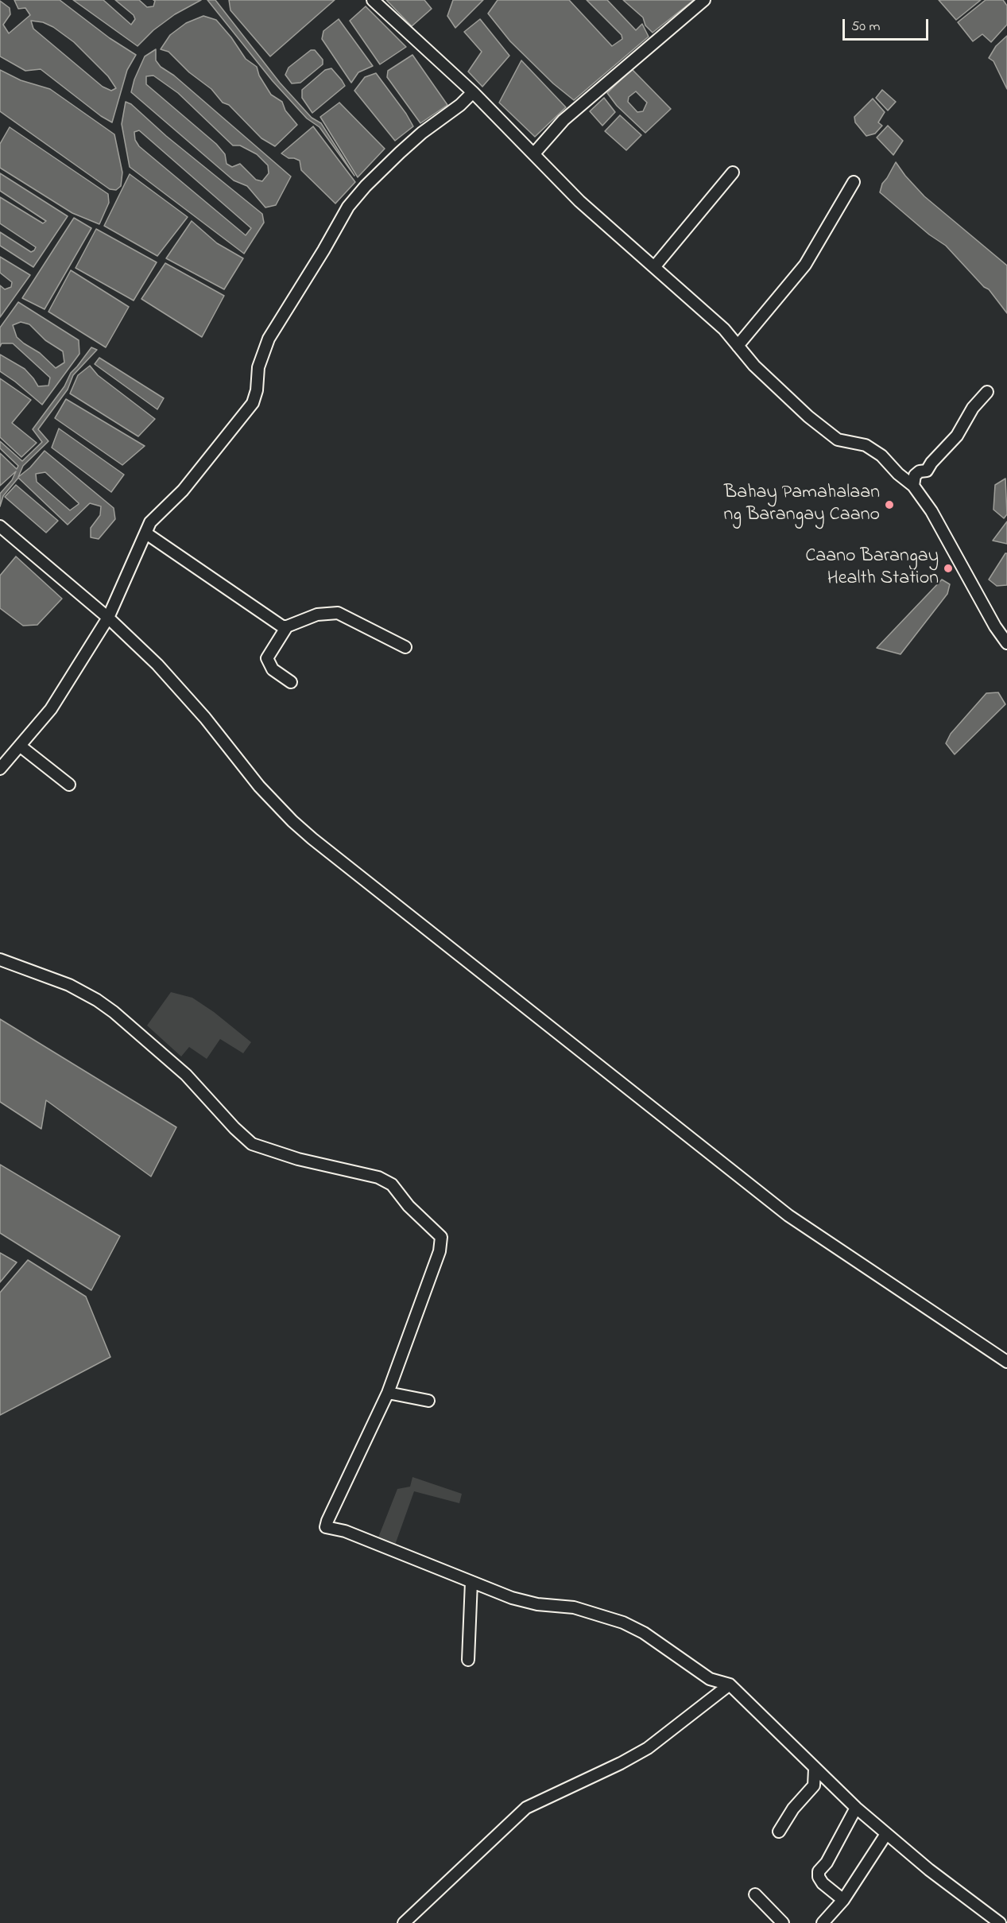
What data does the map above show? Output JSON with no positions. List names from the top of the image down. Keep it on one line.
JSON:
{"places":["Bahay Pamahalaan ng Barangay Caano","Caano Barangay Health Station"],"scale_bar":"50 m"}
